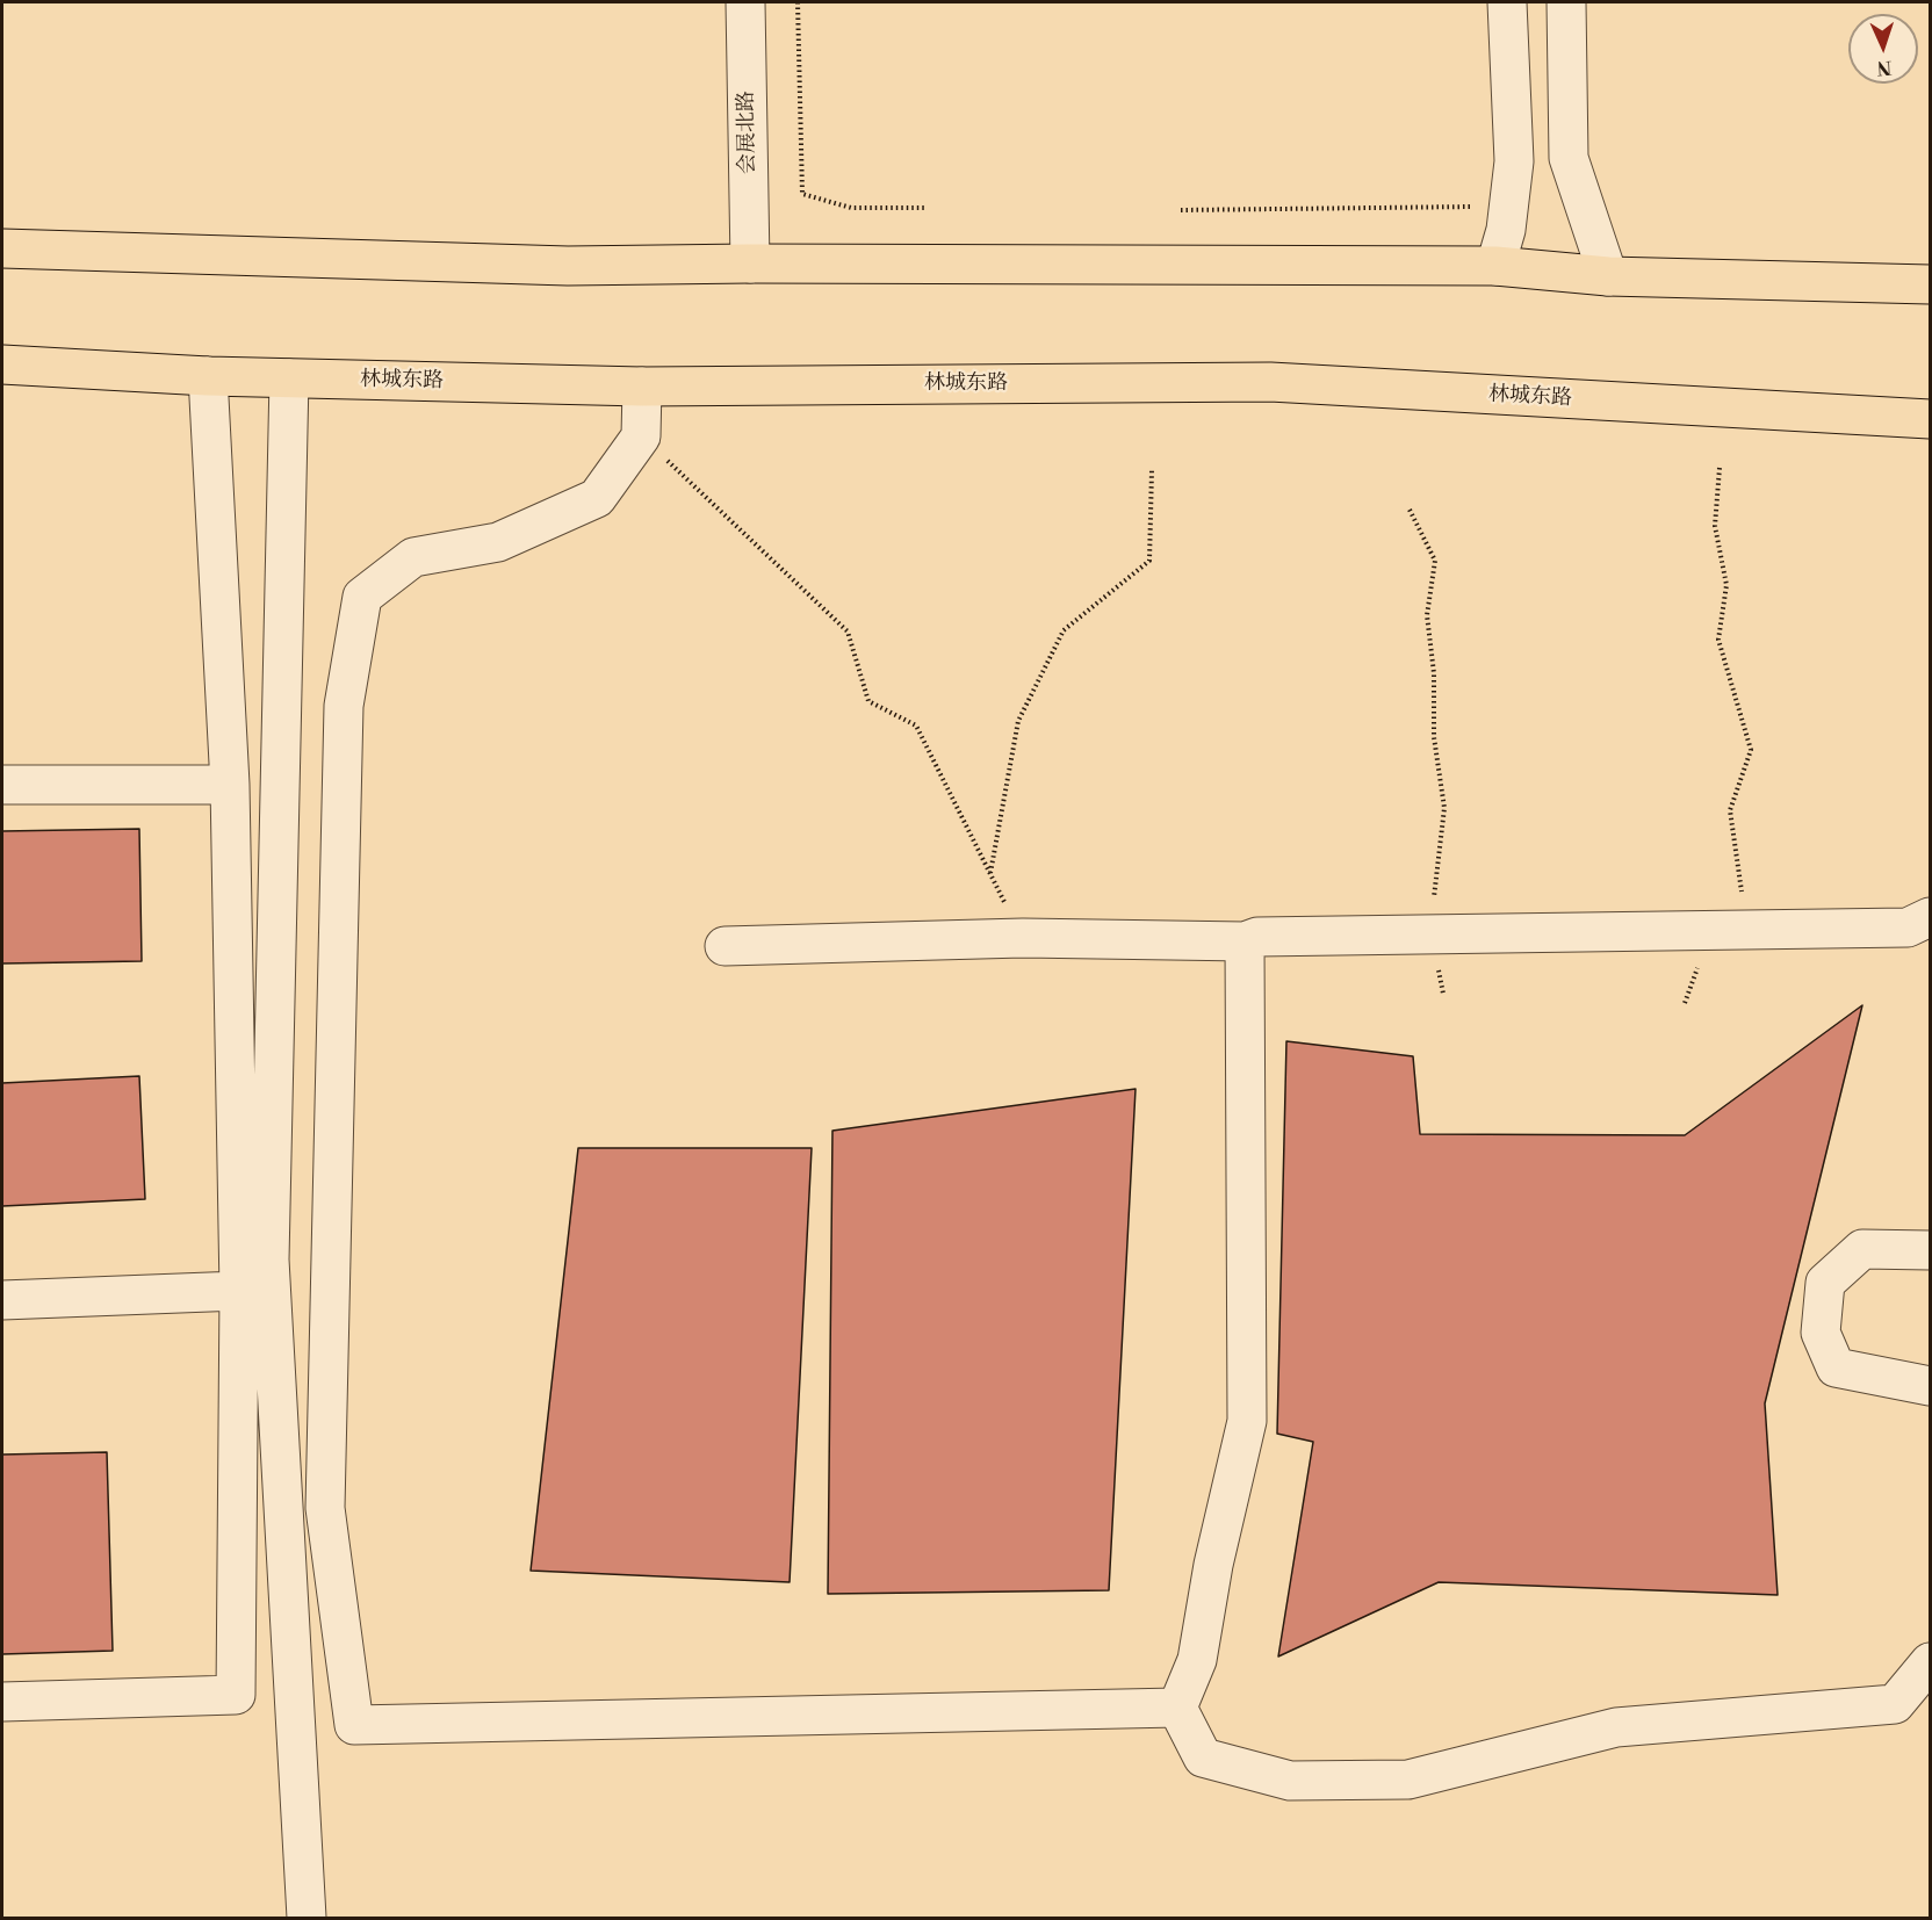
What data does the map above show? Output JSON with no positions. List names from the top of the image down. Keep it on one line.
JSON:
{"streets":{"main road":["林城东路"],"street":["会展北路"]},"north":"bottom"}
